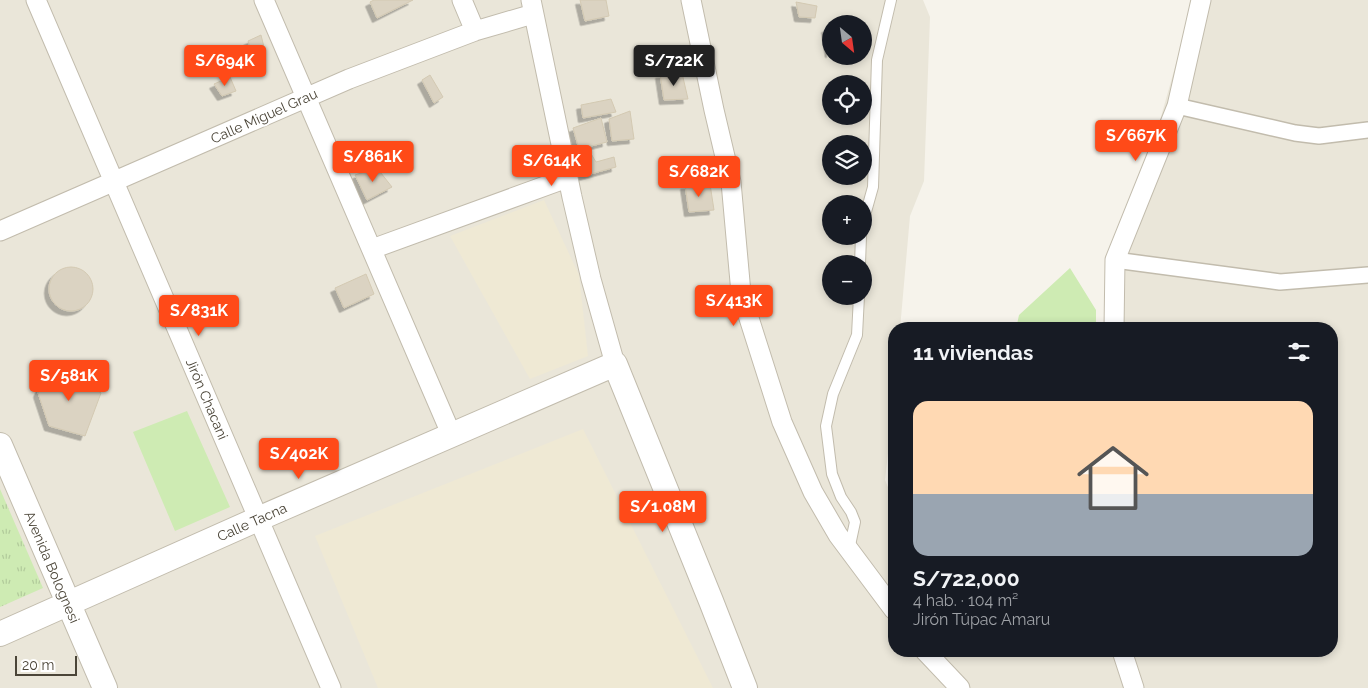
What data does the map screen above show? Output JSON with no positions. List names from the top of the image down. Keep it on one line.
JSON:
{"streets":{"street":["Calle Miguel Grau","Jirón Chacani","Calle Tacna","Avenida Bolognesi"]},"crossings":[["Calle Miguel Grau","Jirón Chacani"],["Jirón Chacani","Calle Tacna"],["Calle Tacna","Avenida Bolognesi"]],"scale_bar":"20 m","north":"bottom right","page":{"map_buttons":["+","−"],"price":["S/694K","S/722K","S/667K","S/861K","S/614K","S/682K","S/413K","S/831K","S/581K","S/402K","S/1.08M"],"heading":"11 viviendas","list":[{"name":"S/722,000","note":"4 hab. · 104 m² · Jirón Túpac Amaru"}],"scale":"20 m"}}
